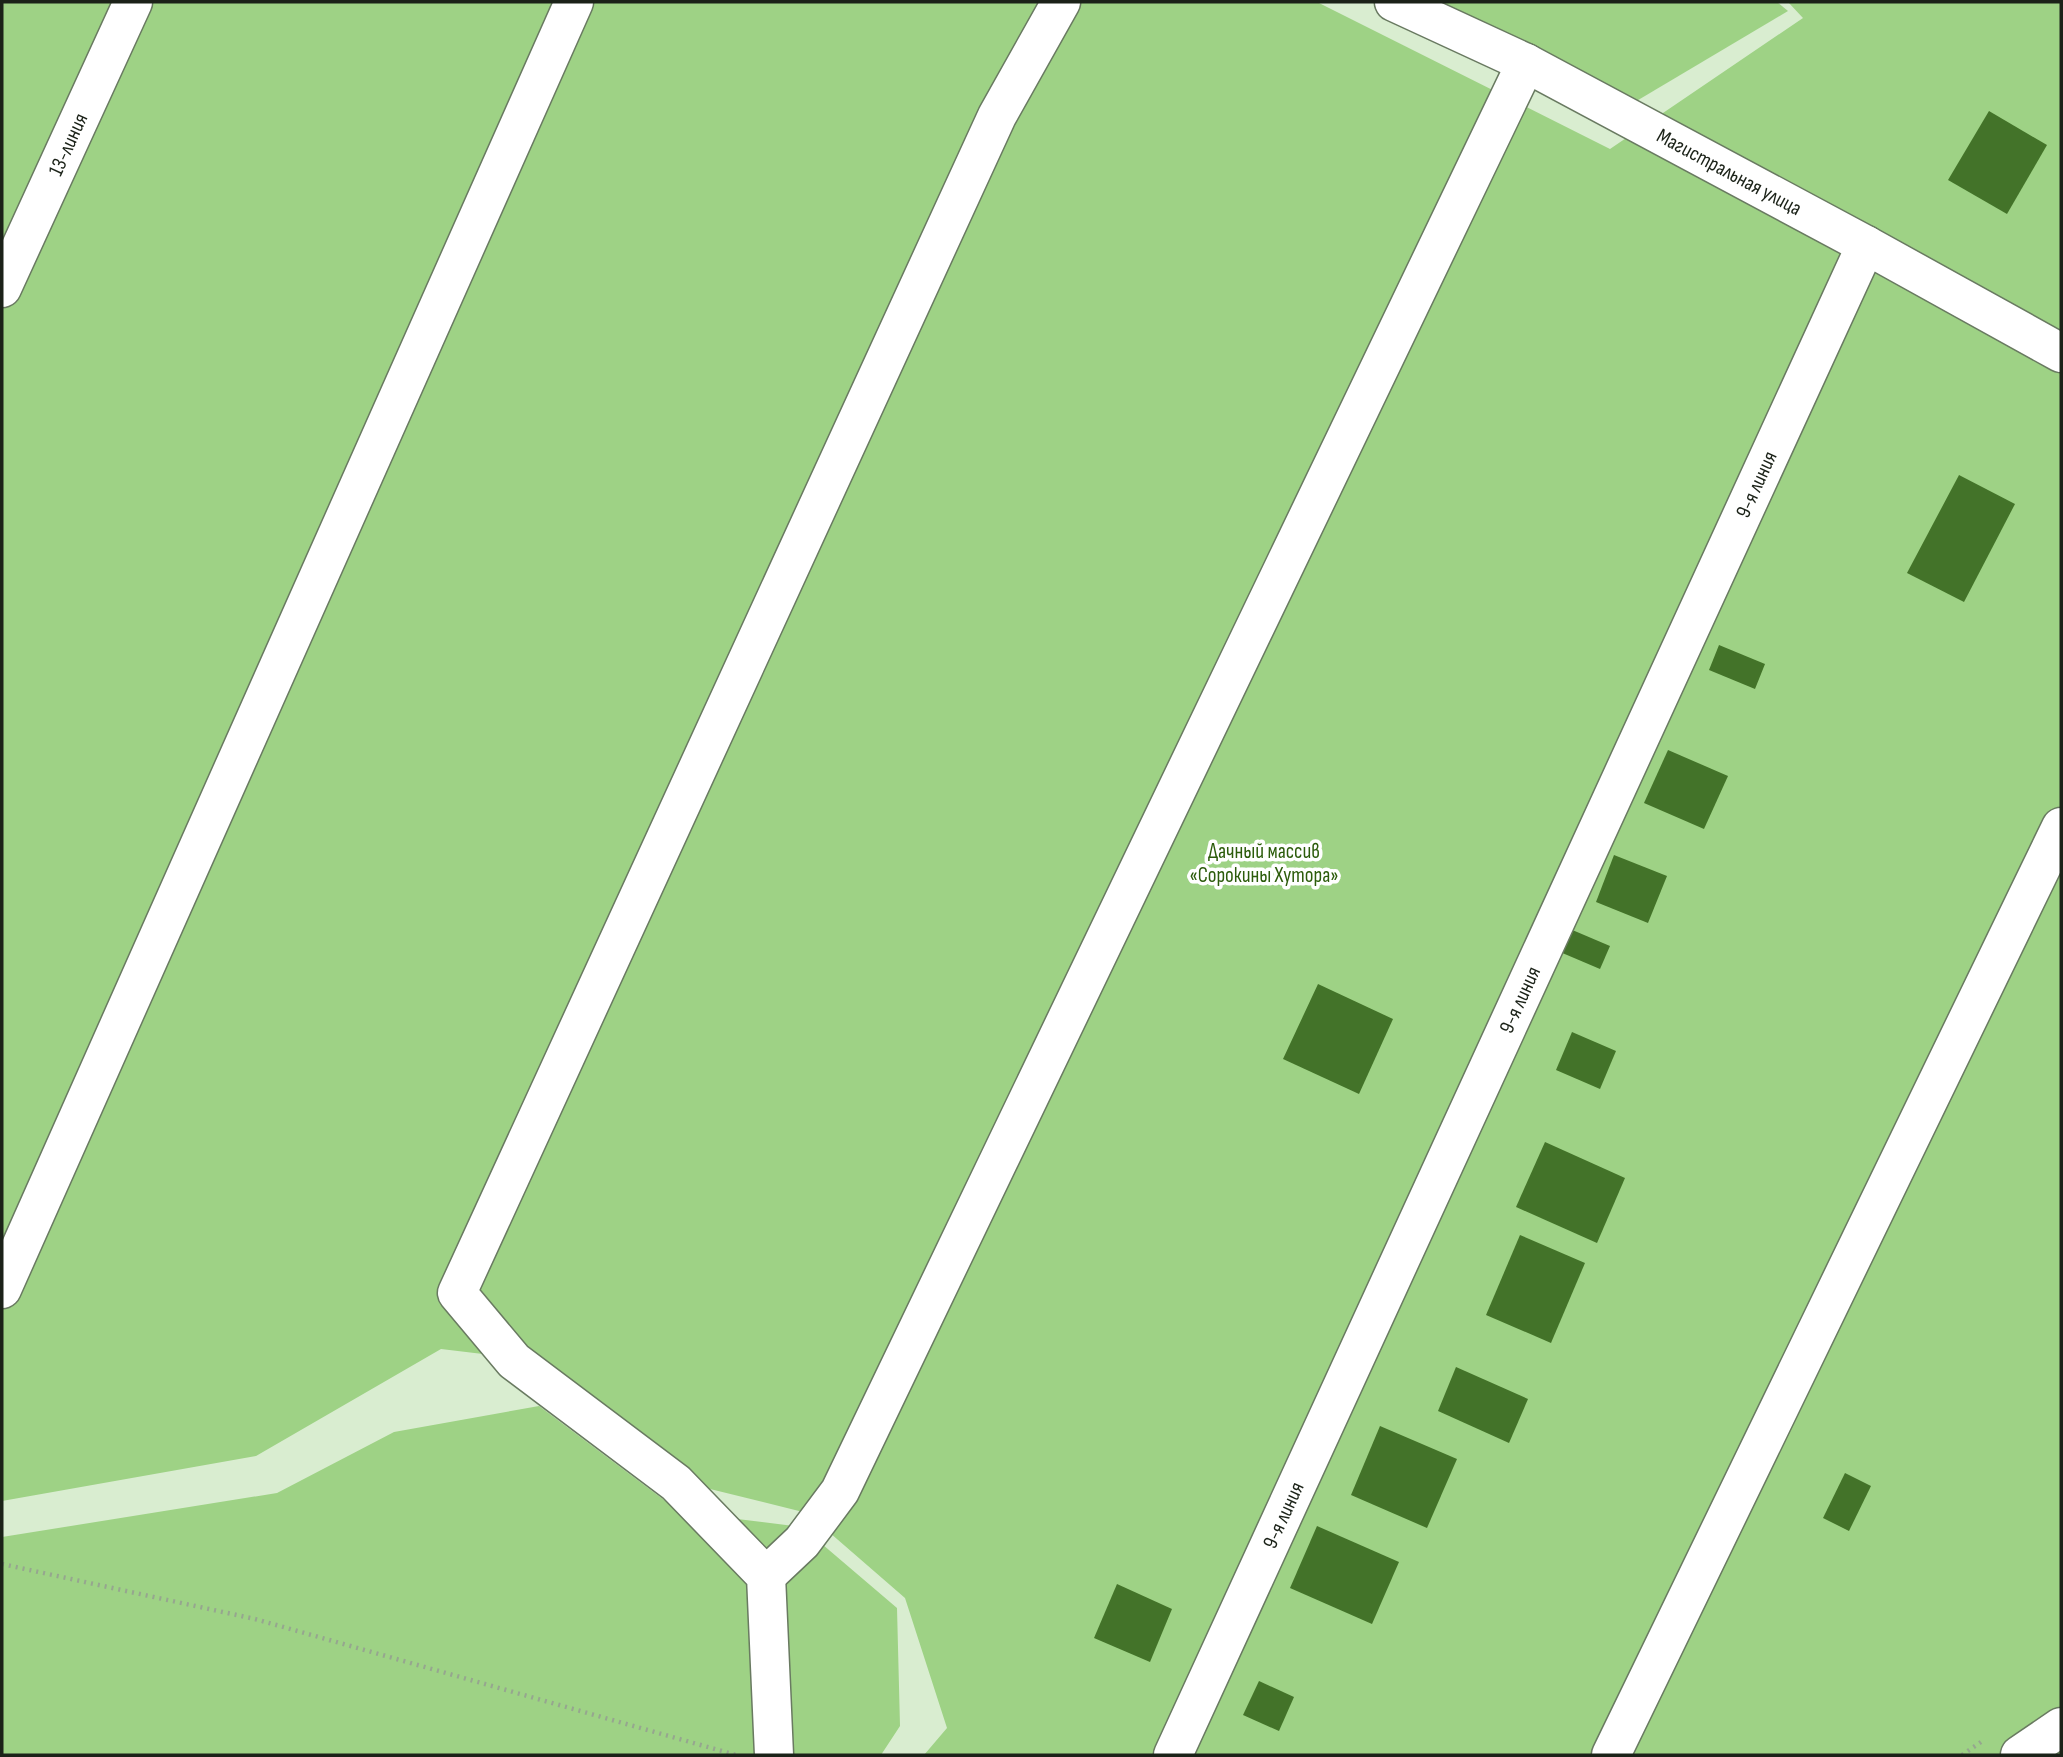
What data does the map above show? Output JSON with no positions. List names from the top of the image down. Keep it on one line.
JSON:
{"streets":{"street":["13-линия","Магистральная улица","9-я линия"]},"crossings":[["Магистральная улица","9-я линия"]],"parks":["Дачный массив «Сорокины Хутора»"]}
